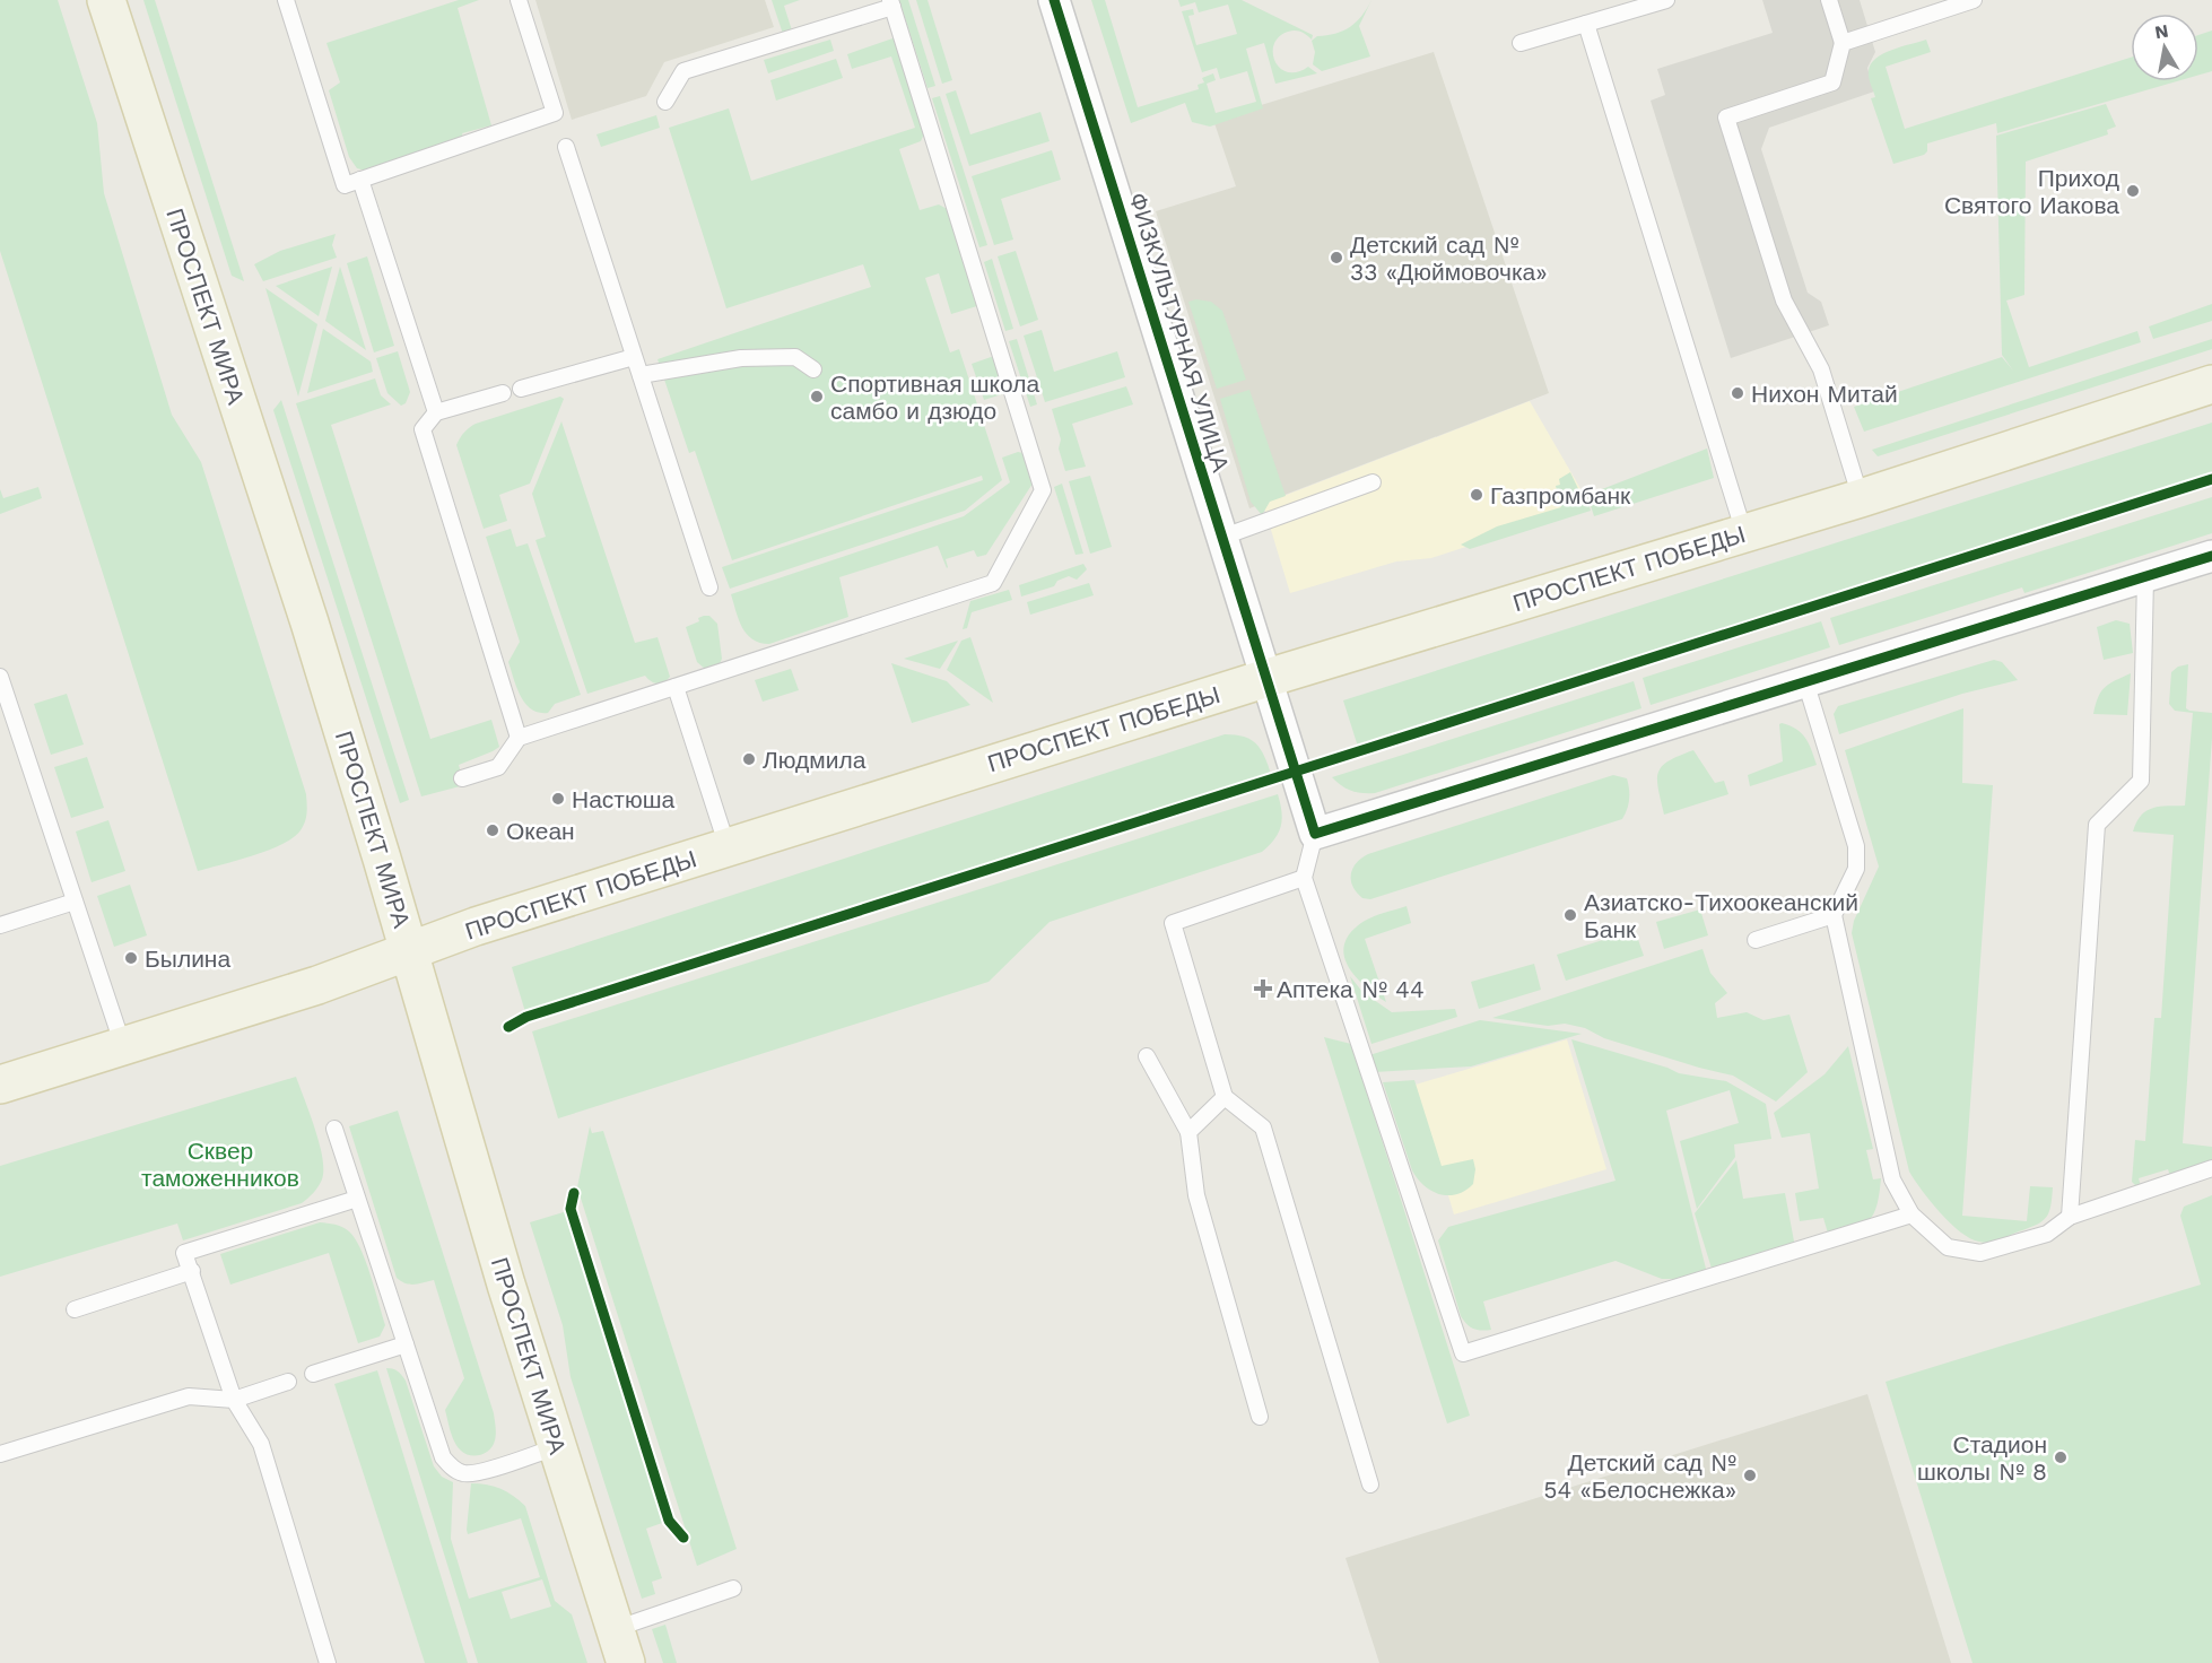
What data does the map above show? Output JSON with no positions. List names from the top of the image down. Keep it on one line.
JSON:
{"streets":{"main road":["ПРОСПЕКТ МИРА","ПРОСПЕКТ ПОБЕДЫ"],"street":["ФИЗКУЛЬТУРНАЯ УЛИЦА"]},"crossings":[["ПРОСПЕКТ МИРА","ПРОСПЕКТ ПОБЕДЫ"],["ФИЗКУЛЬТУРНАЯ УЛИЦА","ПРОСПЕКТ ПОБЕДЫ"]],"parks":["Сквер таможенников"],"places":{"other":["Приход Святого Иакова","Детский сад № 33 «Дюймовочка»","Нихон Митай","Спортивная школа самбо и дзюдо","Газпромбанк","Людмила","Настюша","Океан","Азиатско-Тихоокеанский Банк","Былина","Стадион школы № 8","Детский сад № 54 «Белоснежка»"],"health":["Аптека № 44"]},"north":"top"}
